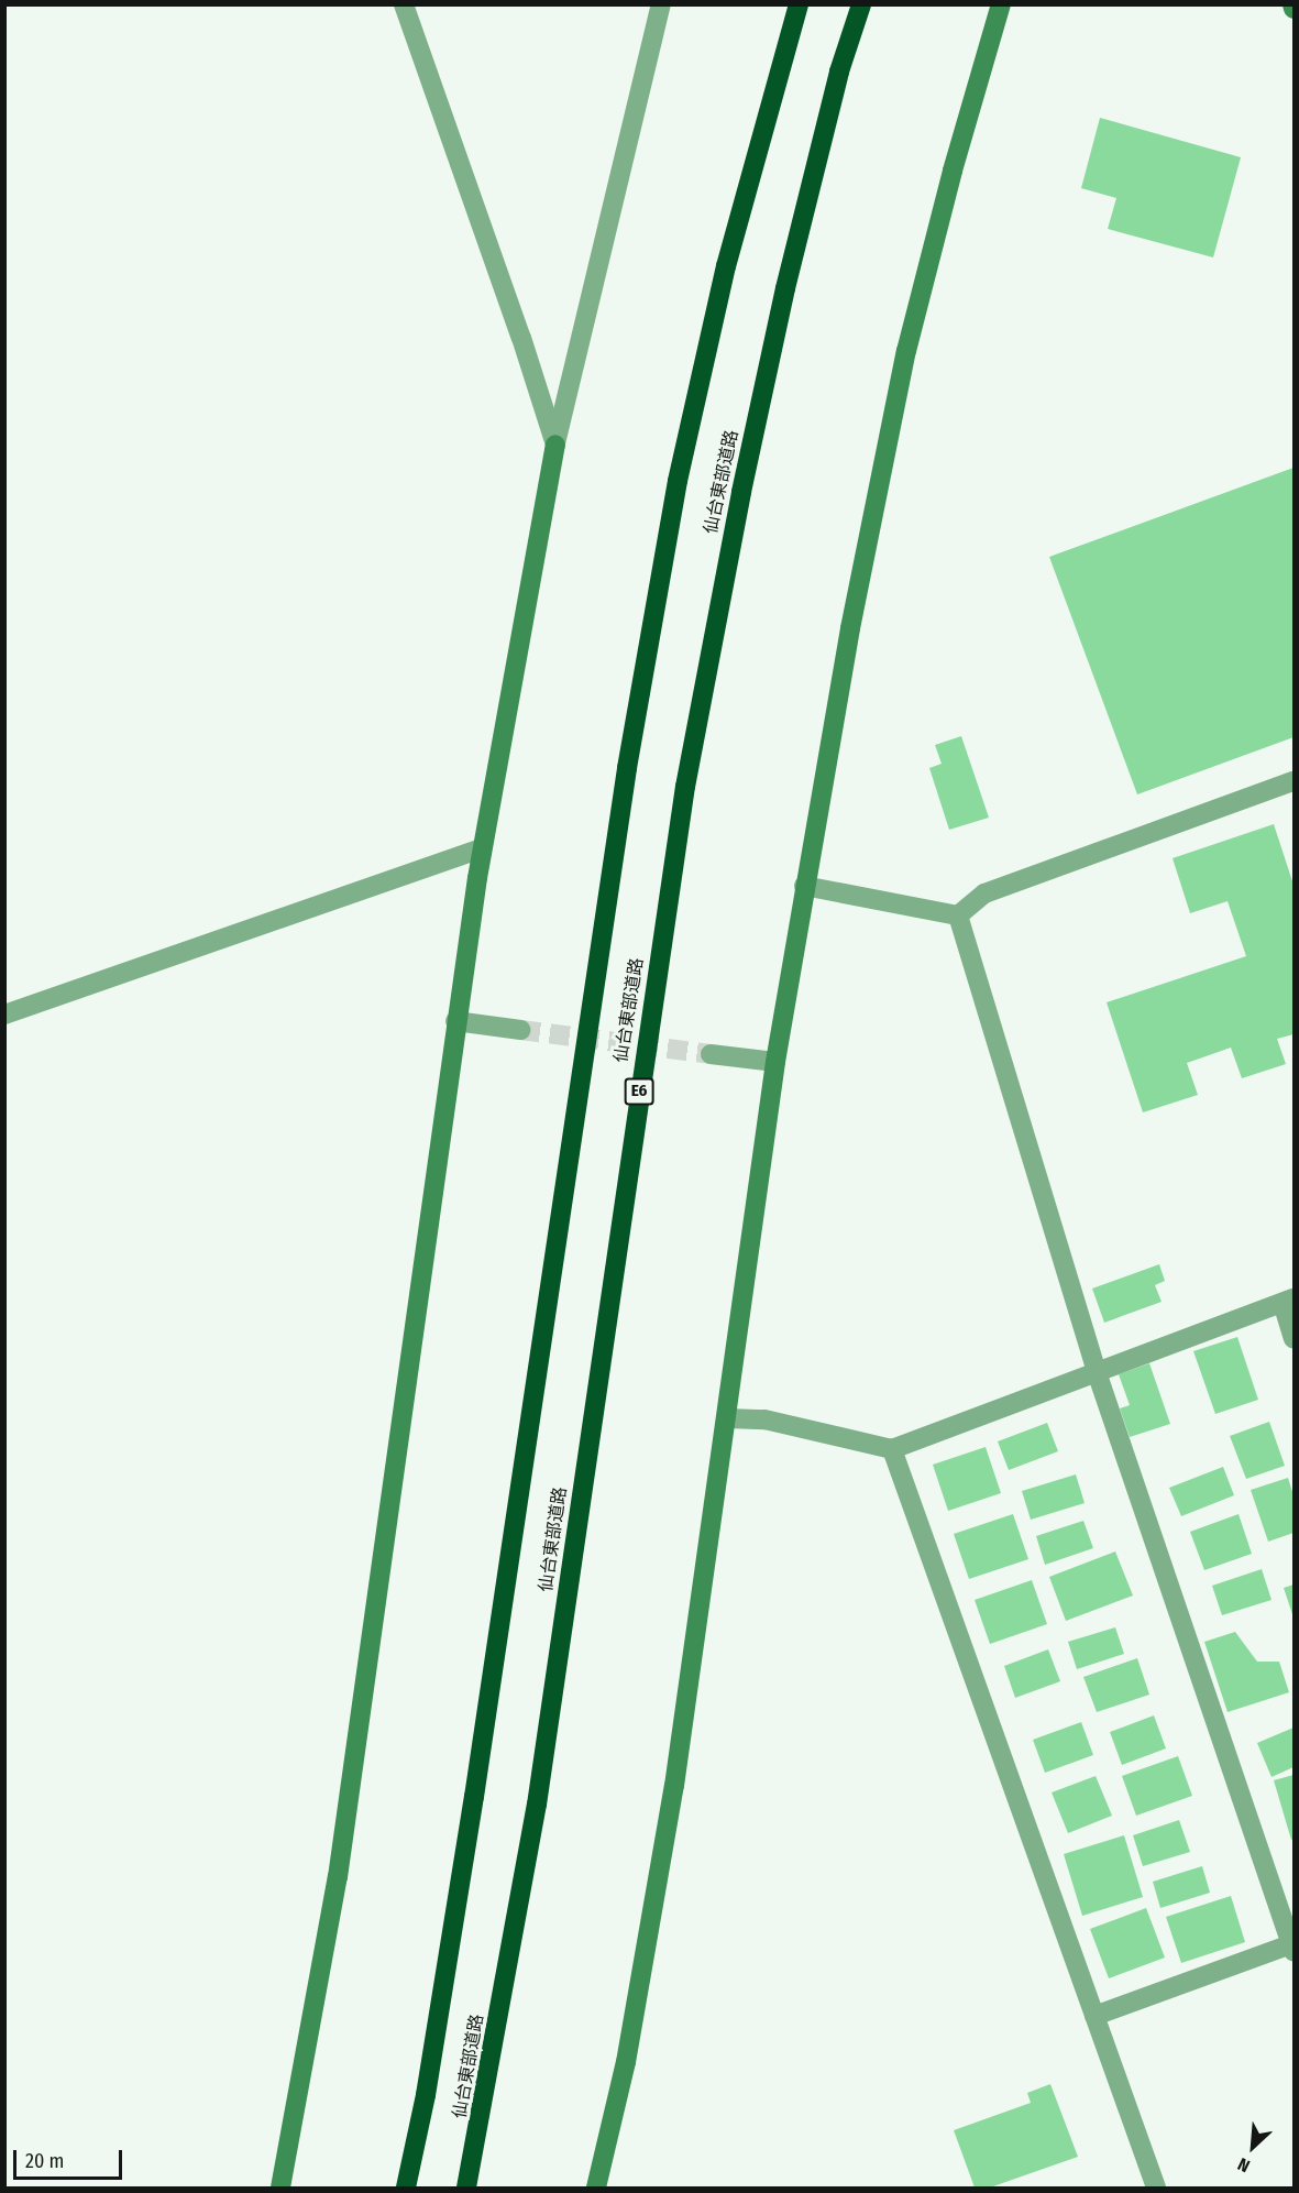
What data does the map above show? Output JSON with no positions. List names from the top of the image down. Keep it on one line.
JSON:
{"streets":{"highway":["仙台東部道路","E6"]},"scale_bar":"20 m","north":"bottom left"}
